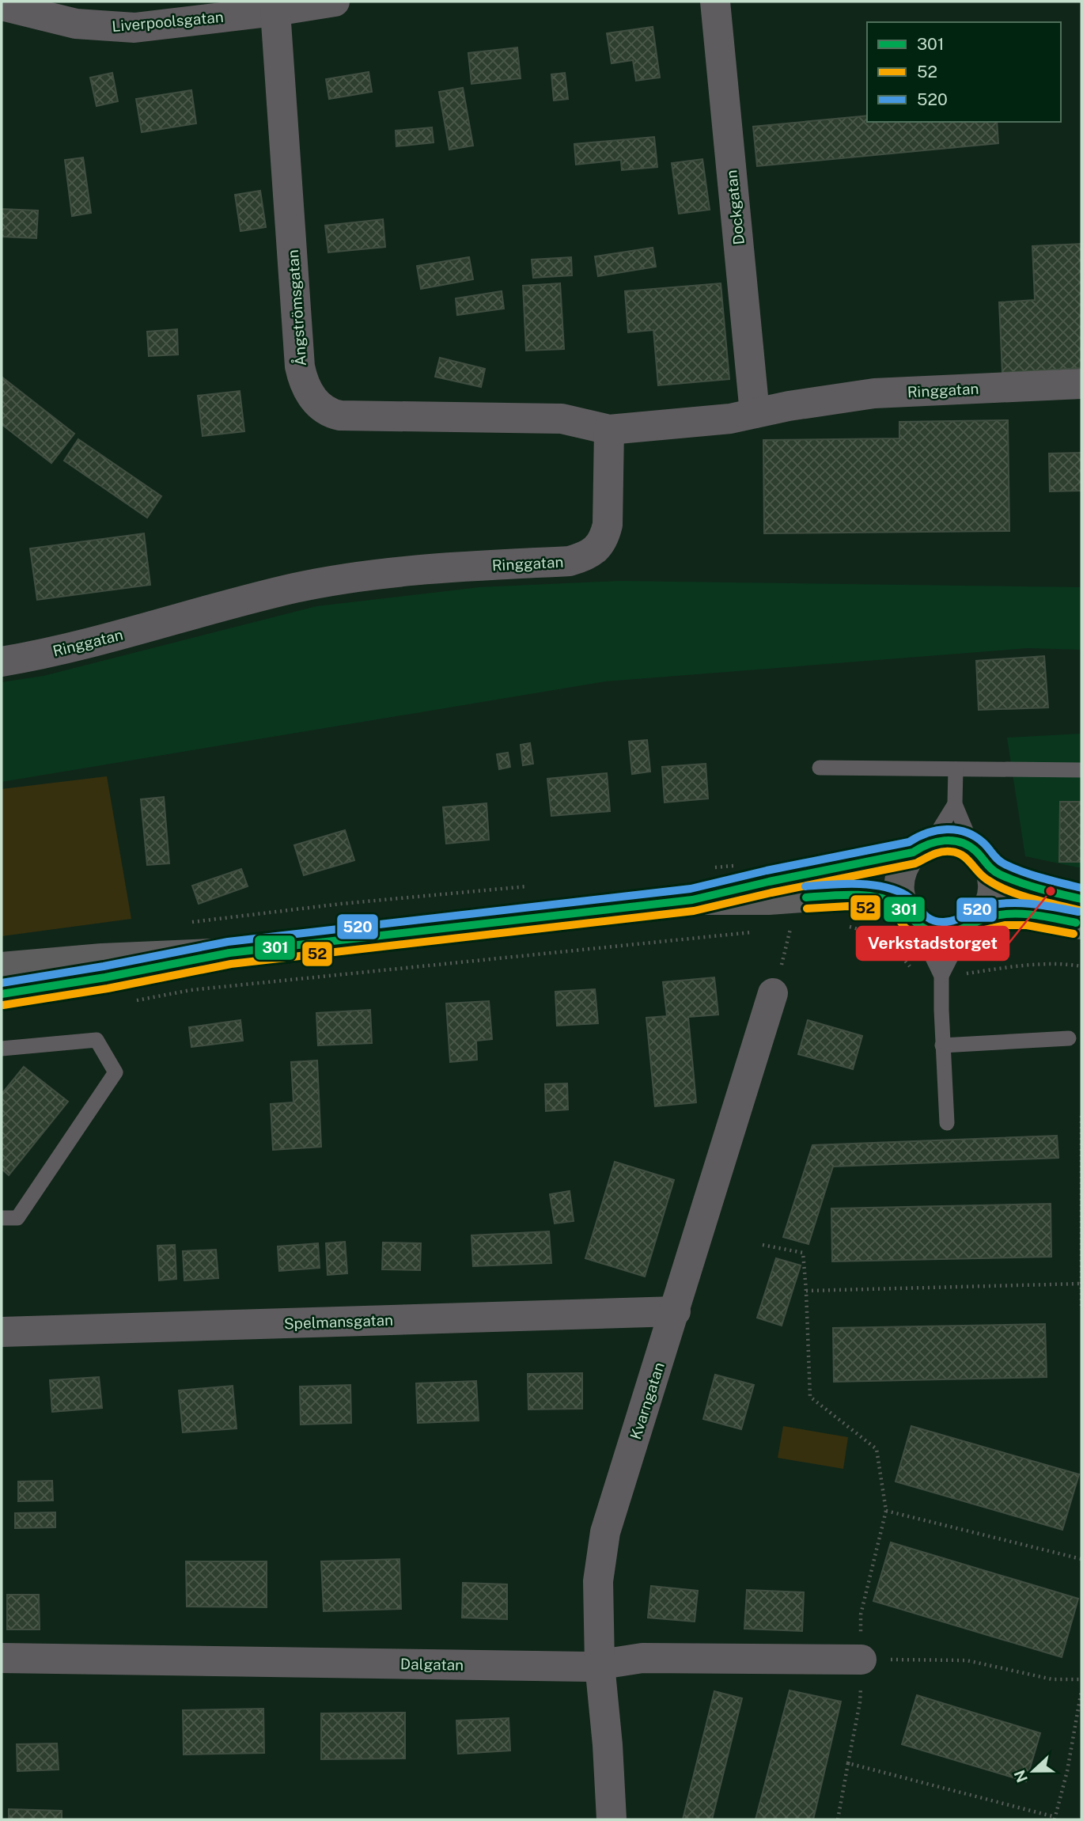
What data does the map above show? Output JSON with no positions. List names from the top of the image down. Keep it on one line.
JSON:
{"streets":{"street":["Liverpoolsgatan","Dockgatan","Ångströmsgatan","Ringgatan","Spelmansgatan","Kvarngatan","Dalgatan"]},"crossings":[["Liverpoolsgatan","Ångströmsgatan"],["Dockgatan","Ringgatan"],["Ångströmsgatan","Ringgatan"],["Spelmansgatan","Kvarngatan"],["Kvarngatan","Dalgatan"]],"places":["Verkstadstorget"],"lines":["transit line 520","transit line 301","transit line 52"],"legend":["301","52","520"],"north":"left"}
